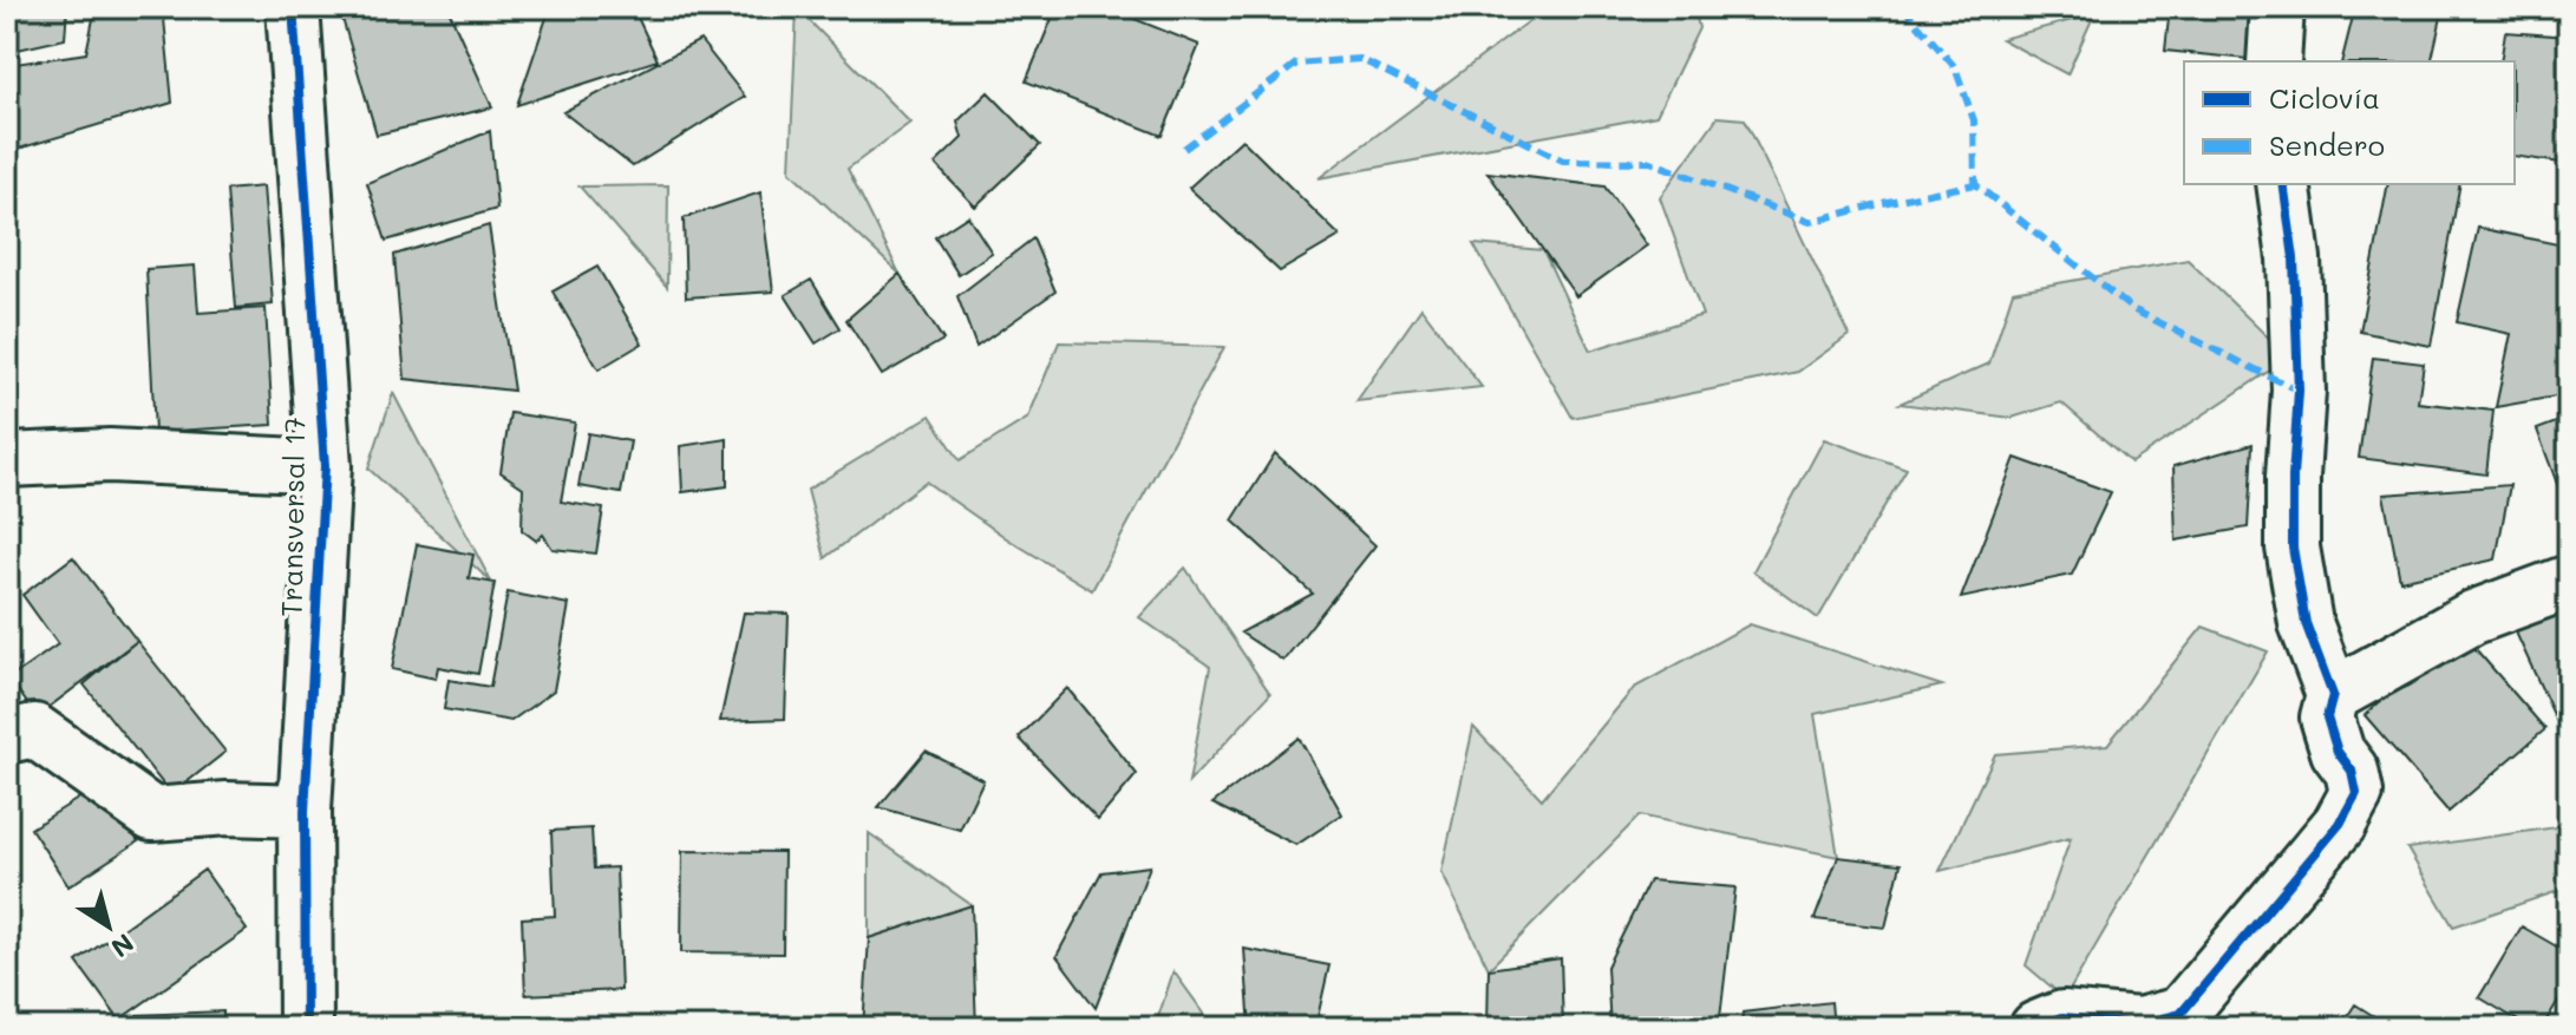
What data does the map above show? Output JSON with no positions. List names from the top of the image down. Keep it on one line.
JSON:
{"streets":{"street":["Transversal 17"]},"legend":["Ciclovía","Sendero"],"north":"bottom right"}
